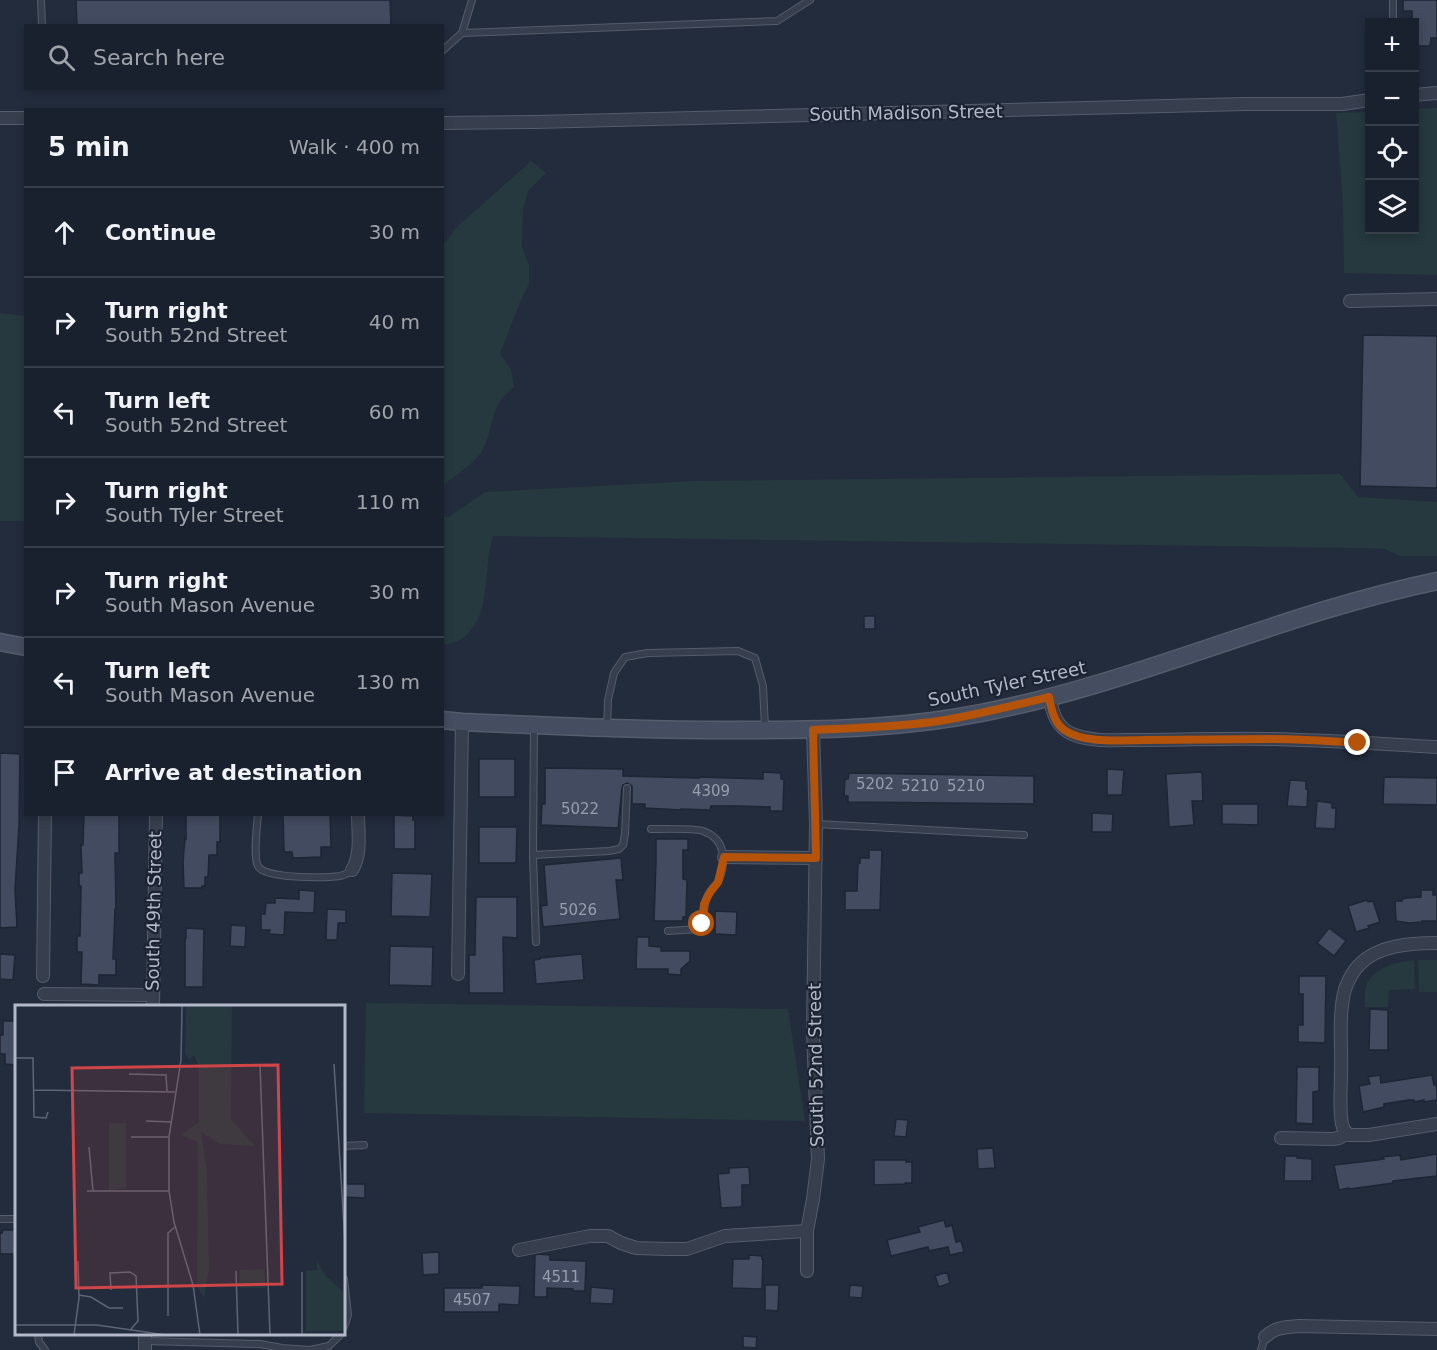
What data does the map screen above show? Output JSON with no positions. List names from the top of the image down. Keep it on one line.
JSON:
{"streets":{"main road":["South Tyler Street"],"street":["South Madison Street","South 49th Street","South 52nd Street"]},"crossings":[["South Tyler Street","South 52nd Street"]],"house_numbers":["5202","5210","5210","4309","5022","5026","4511","4507"],"page":{"map_buttons":["+","−"],"search":"Search here","heading":["5 min","Walk · 400 m"],"list":[["Continue","30 m"],["Turn right","South 52nd Street","40 m"],["Turn left","South 52nd Street","60 m"],["Turn right","South Tyler Street","110 m"],["Turn right","South Mason Avenue","30 m"],["Turn left","South Mason Avenue","130 m"],"Arrive at destination"]}}
